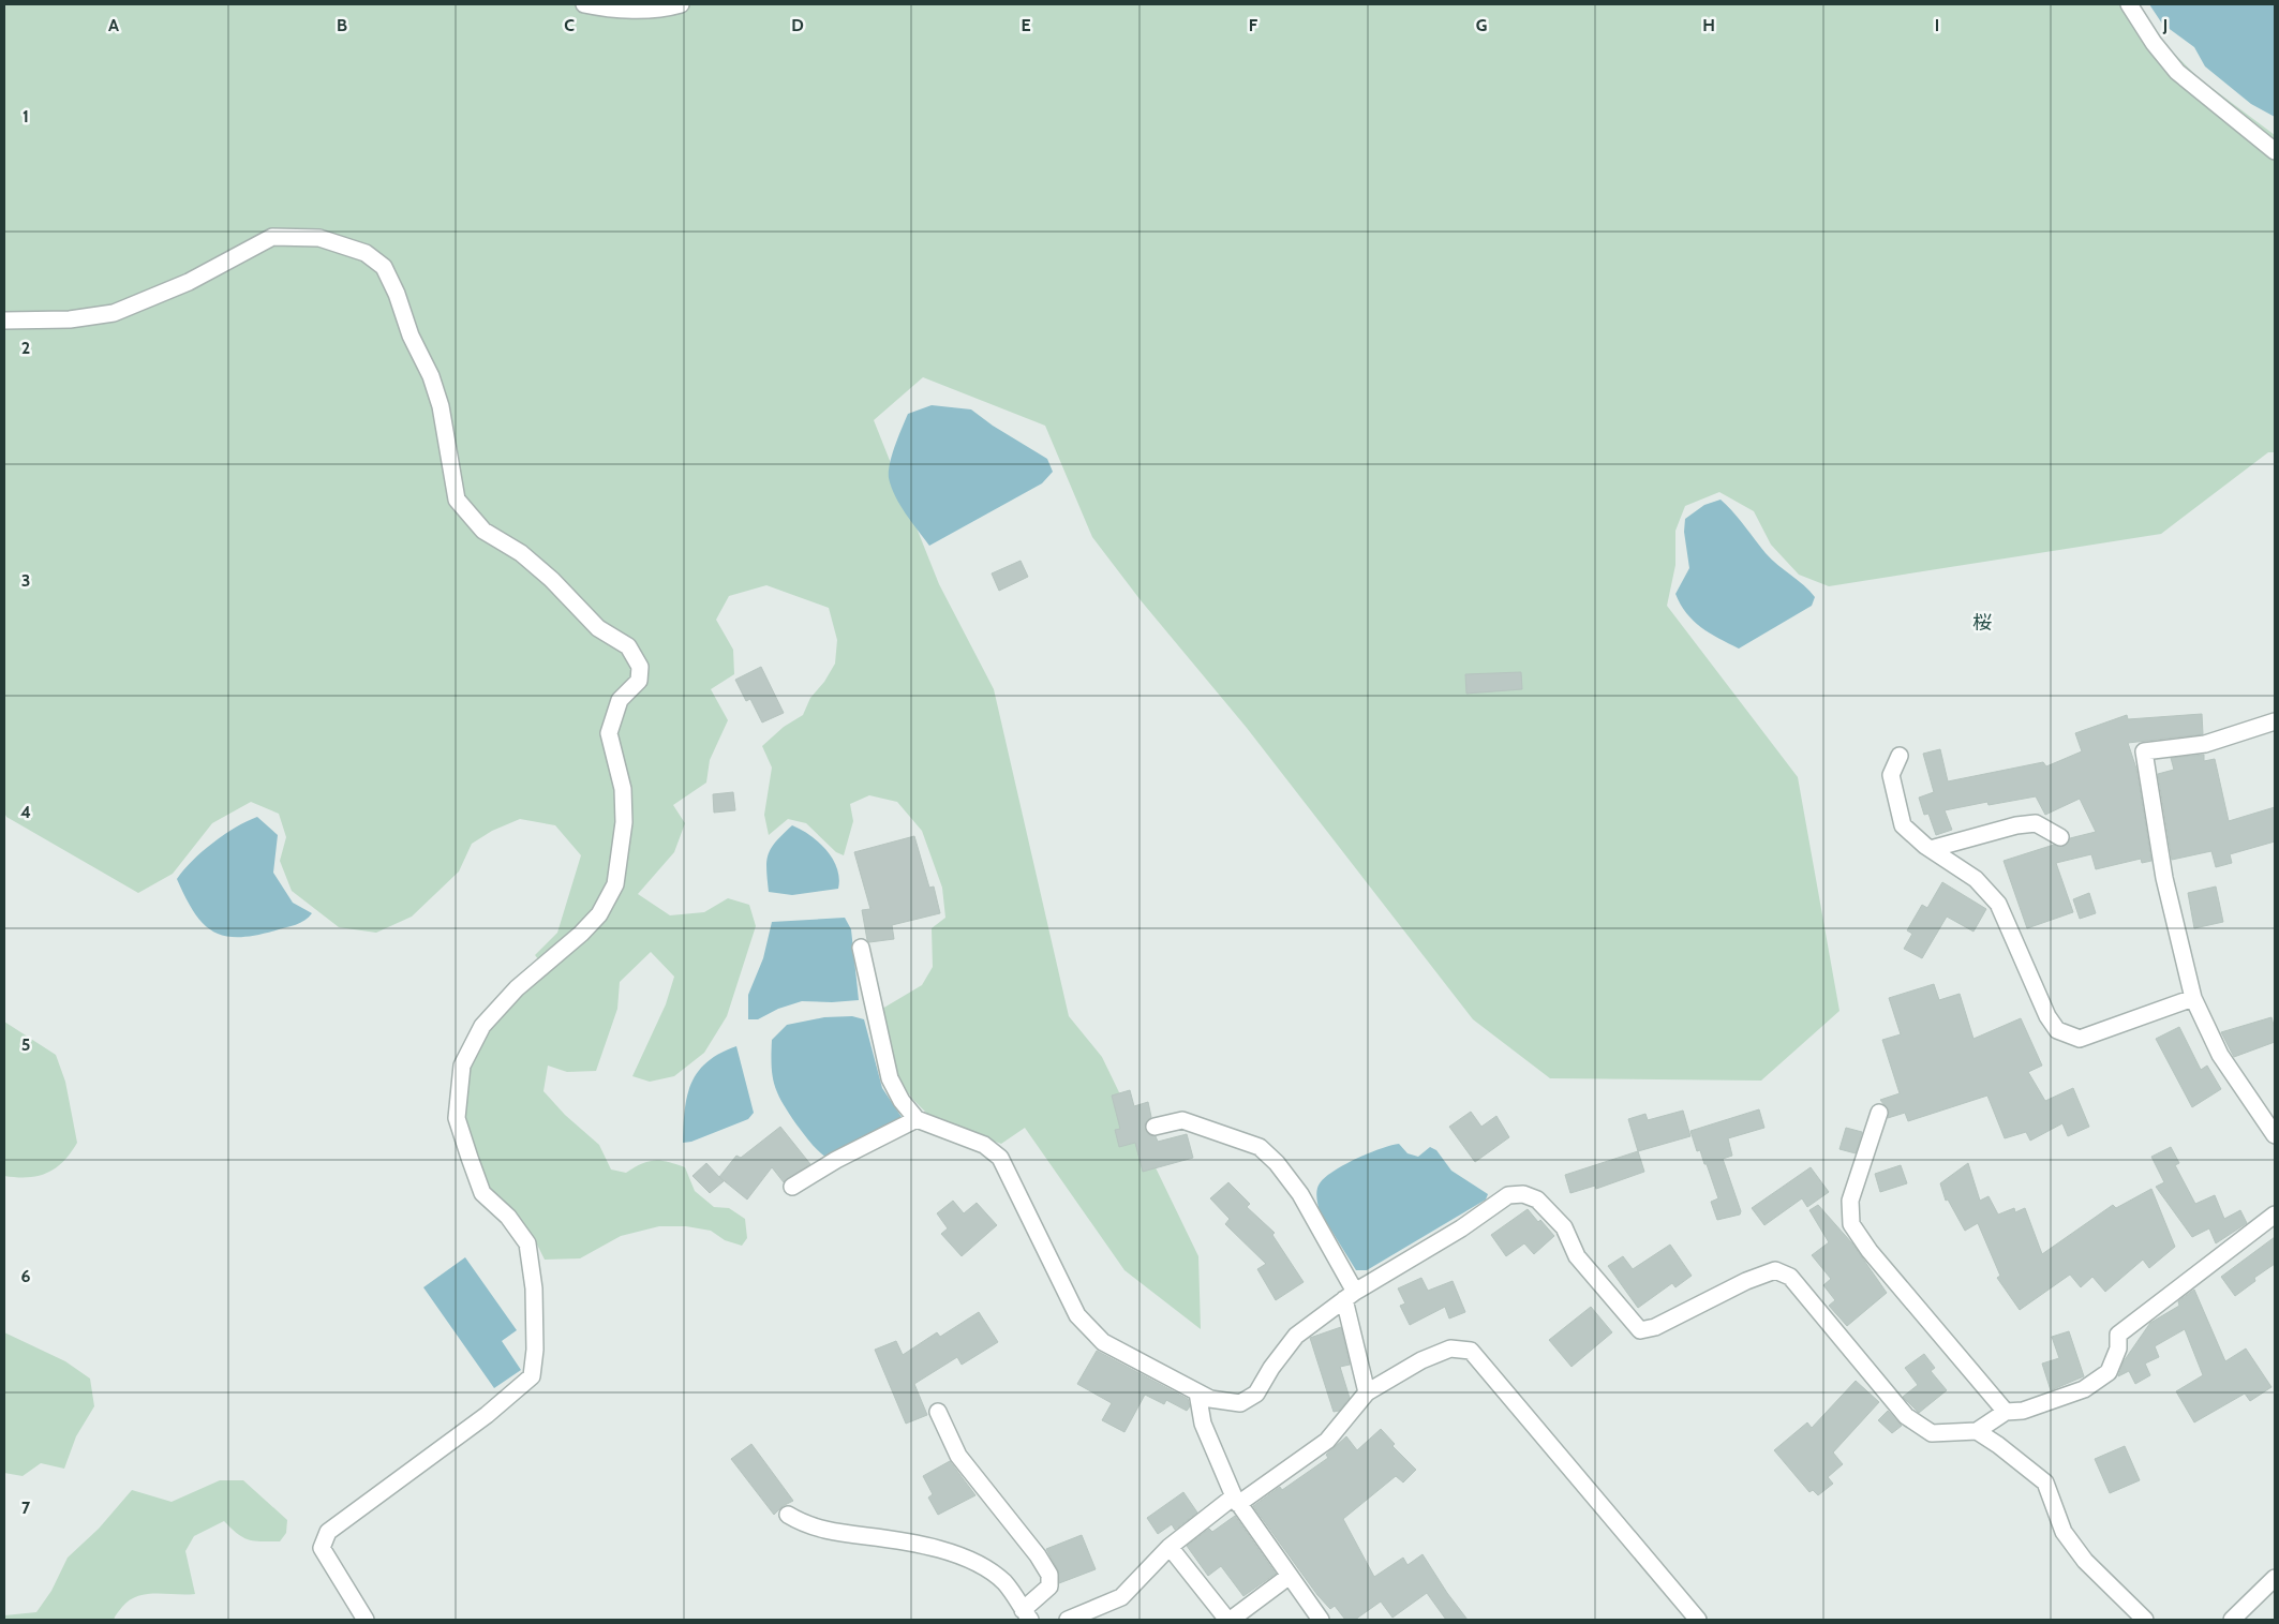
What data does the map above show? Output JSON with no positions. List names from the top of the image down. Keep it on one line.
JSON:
{"districts":["桜"],"grid":{"columns":["A","B","C","D","E","F","G","H","I","J"],"rows":["1","2","3","4","5","6","7"]}}
